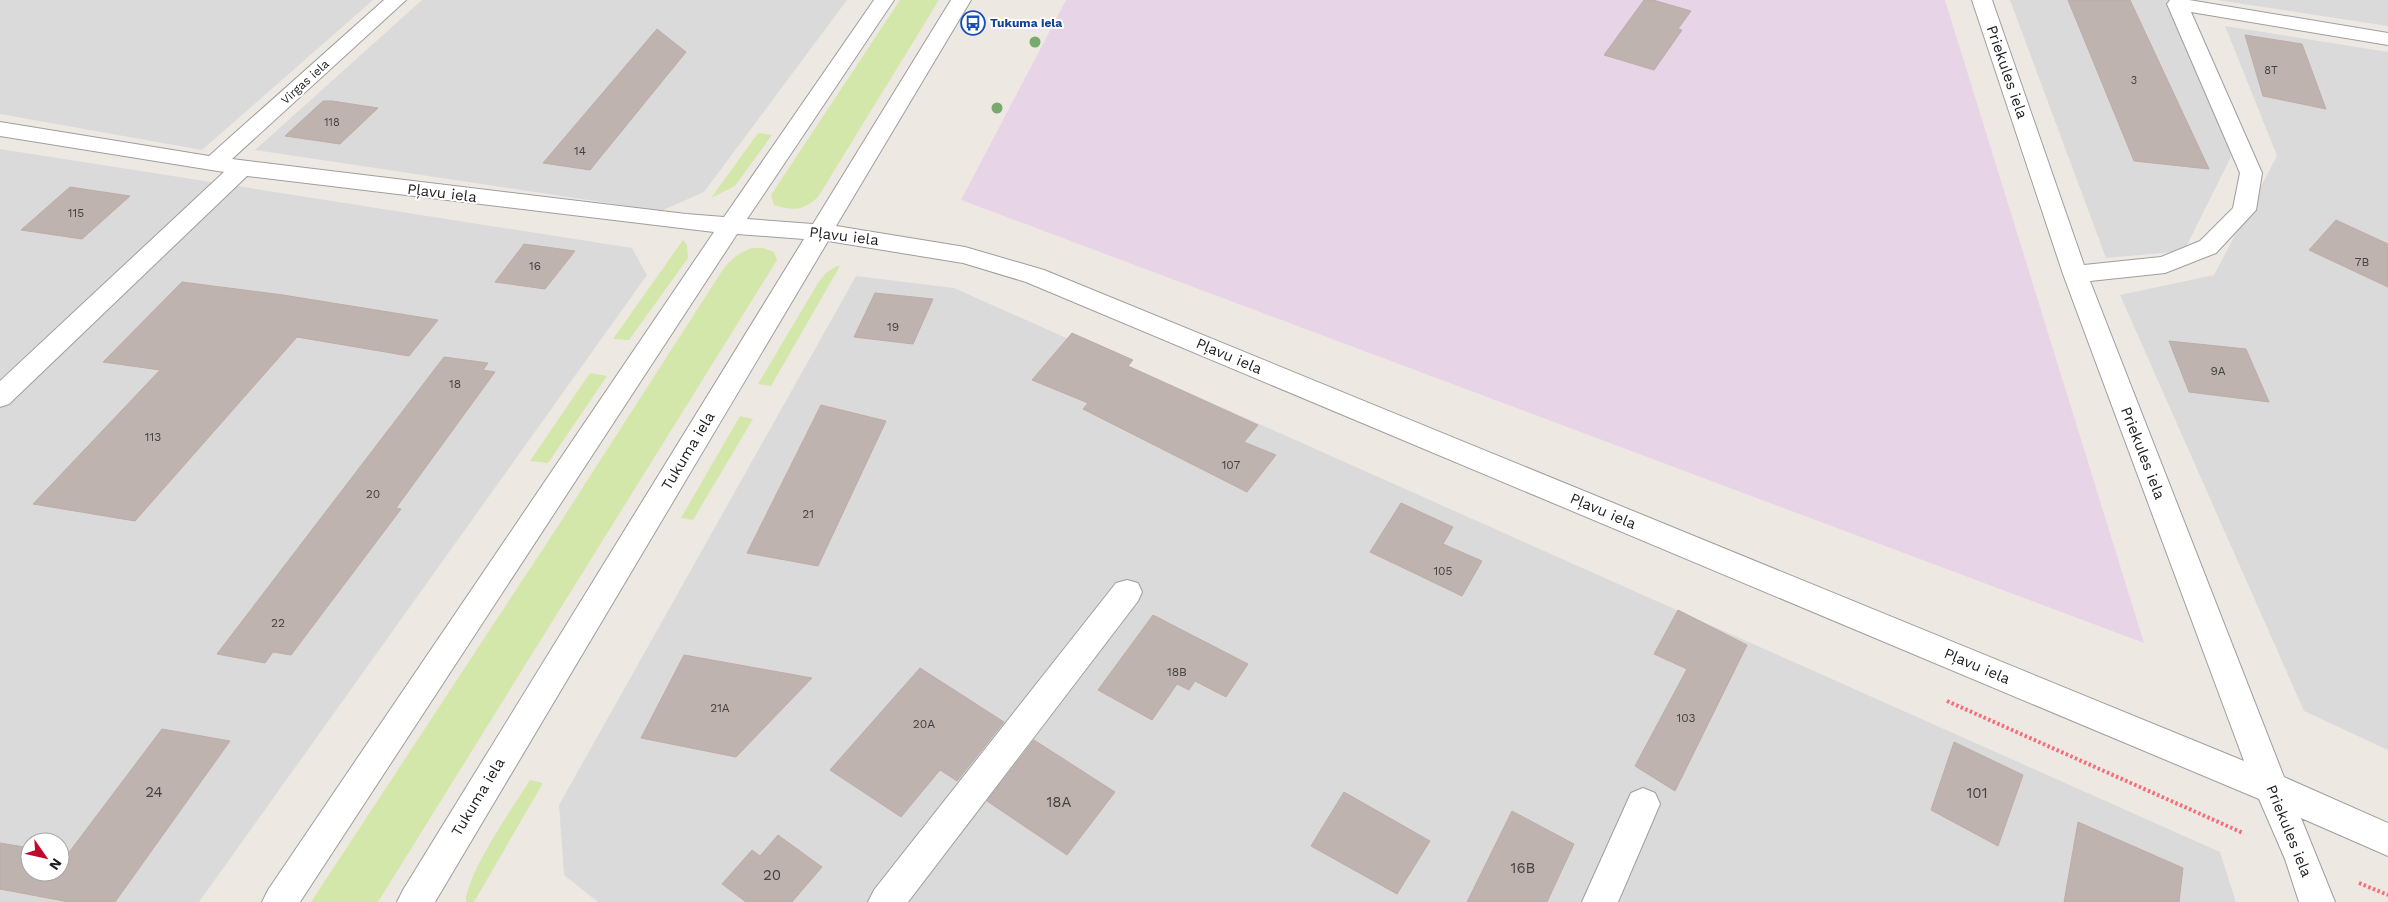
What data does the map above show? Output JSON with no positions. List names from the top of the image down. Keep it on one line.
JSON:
{"streets":{"street":["Priekules iela","Virgas iela","Pļavu iela","Tukuma iela"]},"crossings":[["Priekules iela","Pļavu iela"],["Virgas iela","Pļavu iela"],["Pļavu iela","Tukuma iela"]],"places":{"bus stop":["Tukuma iela"]},"house_numbers":["8T","3","118","14","115","7B","16","19","9A","18","113","107","20","21","105","22","18B","21A","103","20A","24","101","18A","16B","20"],"north":"bottom right"}
